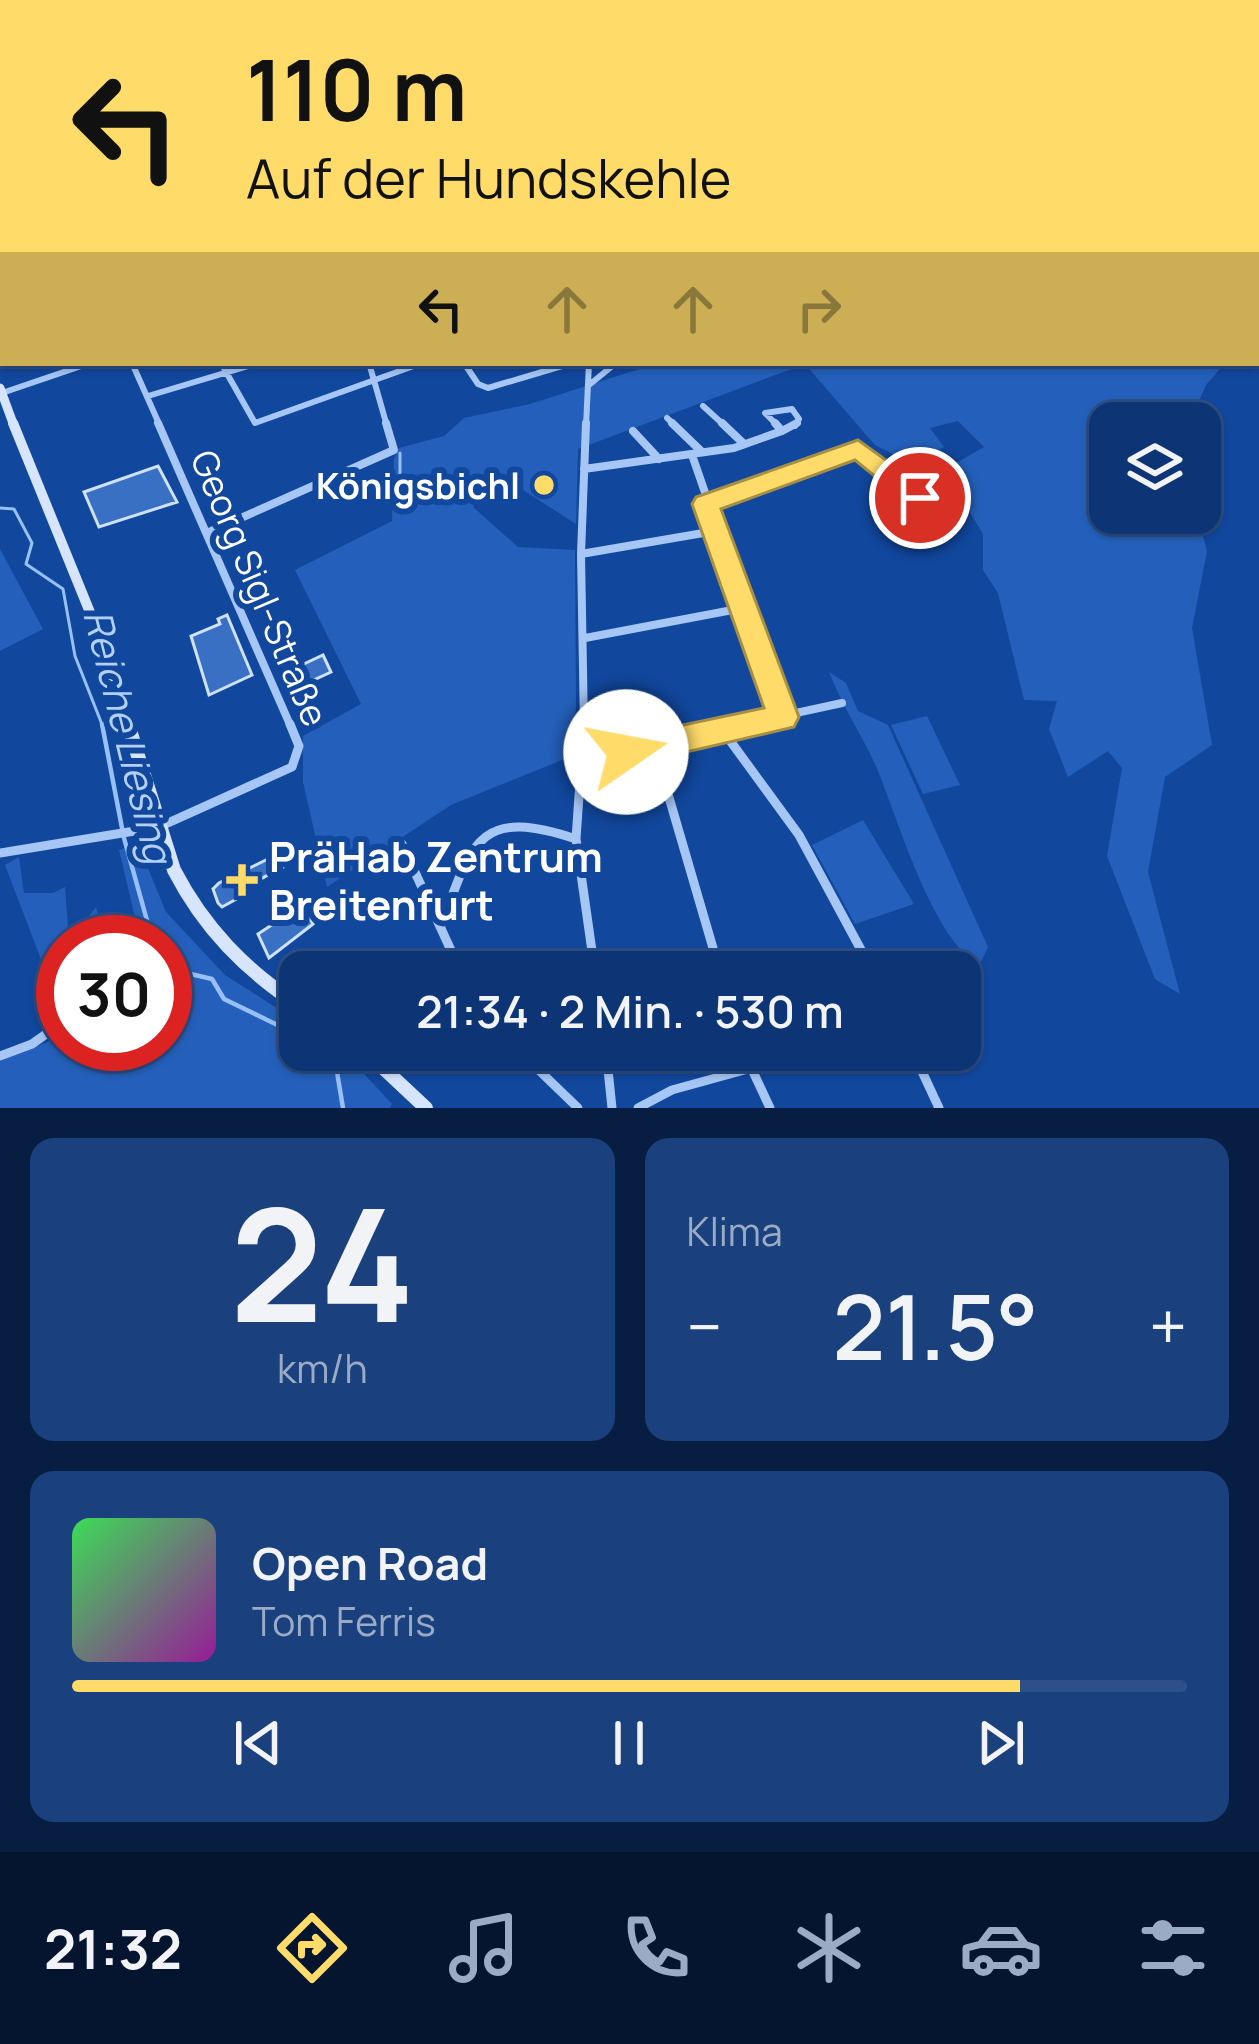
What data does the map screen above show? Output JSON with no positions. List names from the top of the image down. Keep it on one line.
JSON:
{"streets":{"street":["Georg Sigl-Straße"]},"water":["Reiche Liesing"],"places":{"other":["Königsbichl"],"health":["PräHab Zentrum Breitenfurt"]},"page":{"turn":["110 m","Auf der Hundskehle"],"limit":"30","trip":"21:34 · 2 Min. · 530 m","tile":[["24","km/h"],"Klima"],"heat":["−","21.5°","+"],"song":["Open Road","Tom Ferris"],"tabs":"21:32"}}
